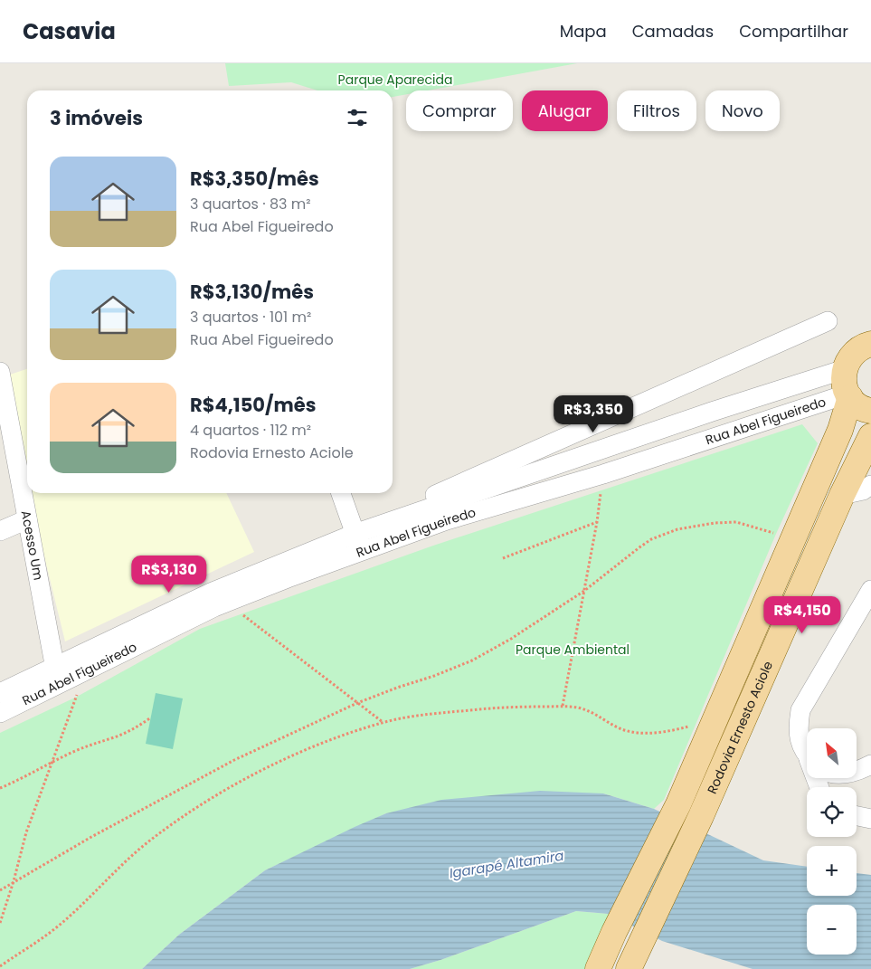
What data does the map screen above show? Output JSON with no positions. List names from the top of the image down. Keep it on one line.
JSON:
{"streets":{"main road":["Rodovia Ernesto Aciole"],"street":["Rua Abel Figueiredo","Acesso Um"]},"crossings":[["Rua Abel Figueiredo","Acesso Um"],["Rua Abel Figueiredo","Rodovia Ernesto Aciole"]],"water":["Igarapé Altamira"],"parks":["Parque Aparecida","Parque Ambiental"],"north":"top left","page":{"header":"Casavia","nav":["Mapa","Camadas","Compartilhar"],"chip":["Comprar","Alugar","Filtros","Novo"],"heading":"3 imóveis","list":[{"name":"R$3,350/mês","note":"3 quartos · 83 m² · Rua Abel Figueiredo"},{"name":"R$3,130/mês","note":"3 quartos · 101 m² · Rua Abel Figueiredo"},{"name":"R$4,150/mês","note":"4 quartos · 112 m² · Rodovia Ernesto Aciole"}],"price":["R$3,350","R$3,130","R$4,150"],"map_buttons":["+","−"]}}
